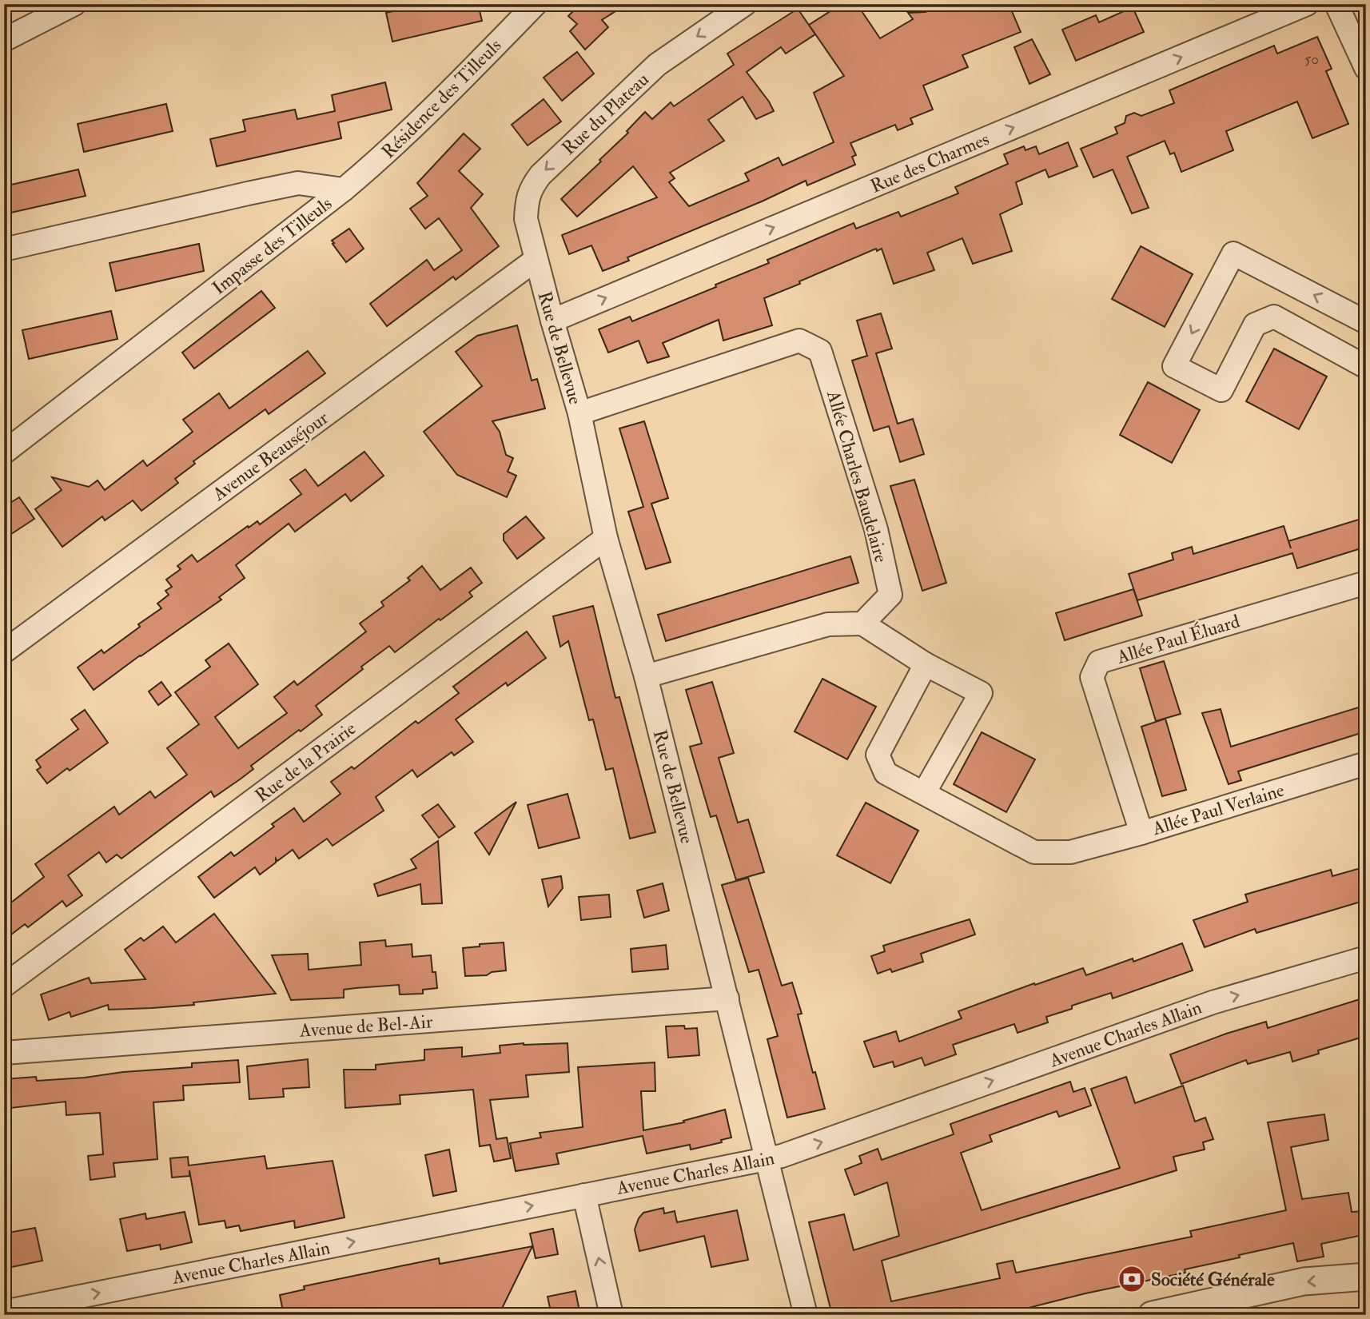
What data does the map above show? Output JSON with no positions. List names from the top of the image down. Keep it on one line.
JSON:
{"streets":{"street":["Résidence des Tilleuls","Rue du Plateau","Rue des Charmes","Impasse des Tilleuls","Rue de Bellevue","Avenue Beauséjour","Allée Charles Baudelaire","Allée Paul Éluard","Rue de la Prairie","Allée Paul Verlaine","Avenue de Bel-Air","Avenue Charles Allain"]},"crossings":[["Résidence des Tilleuls","Impasse des Tilleuls"],["Rue du Plateau","Rue de Bellevue"],["Rue du Plateau","Avenue Beauséjour"],["Rue des Charmes","Rue de Bellevue"],["Rue de Bellevue","Avenue Beauséjour"],["Rue de Bellevue","Allée Charles Baudelaire"],["Rue de Bellevue","Rue de la Prairie"],["Rue de Bellevue","Avenue de Bel-Air"],["Rue de Bellevue","Avenue Charles Allain"],["Allée Paul Éluard","Allée Paul Verlaine"]],"one_way":["Rue du Plateau","Rue des Charmes","Avenue Charles Allain"],"places":{"bank":["Société Générale"]},"house_numbers":["50"]}
